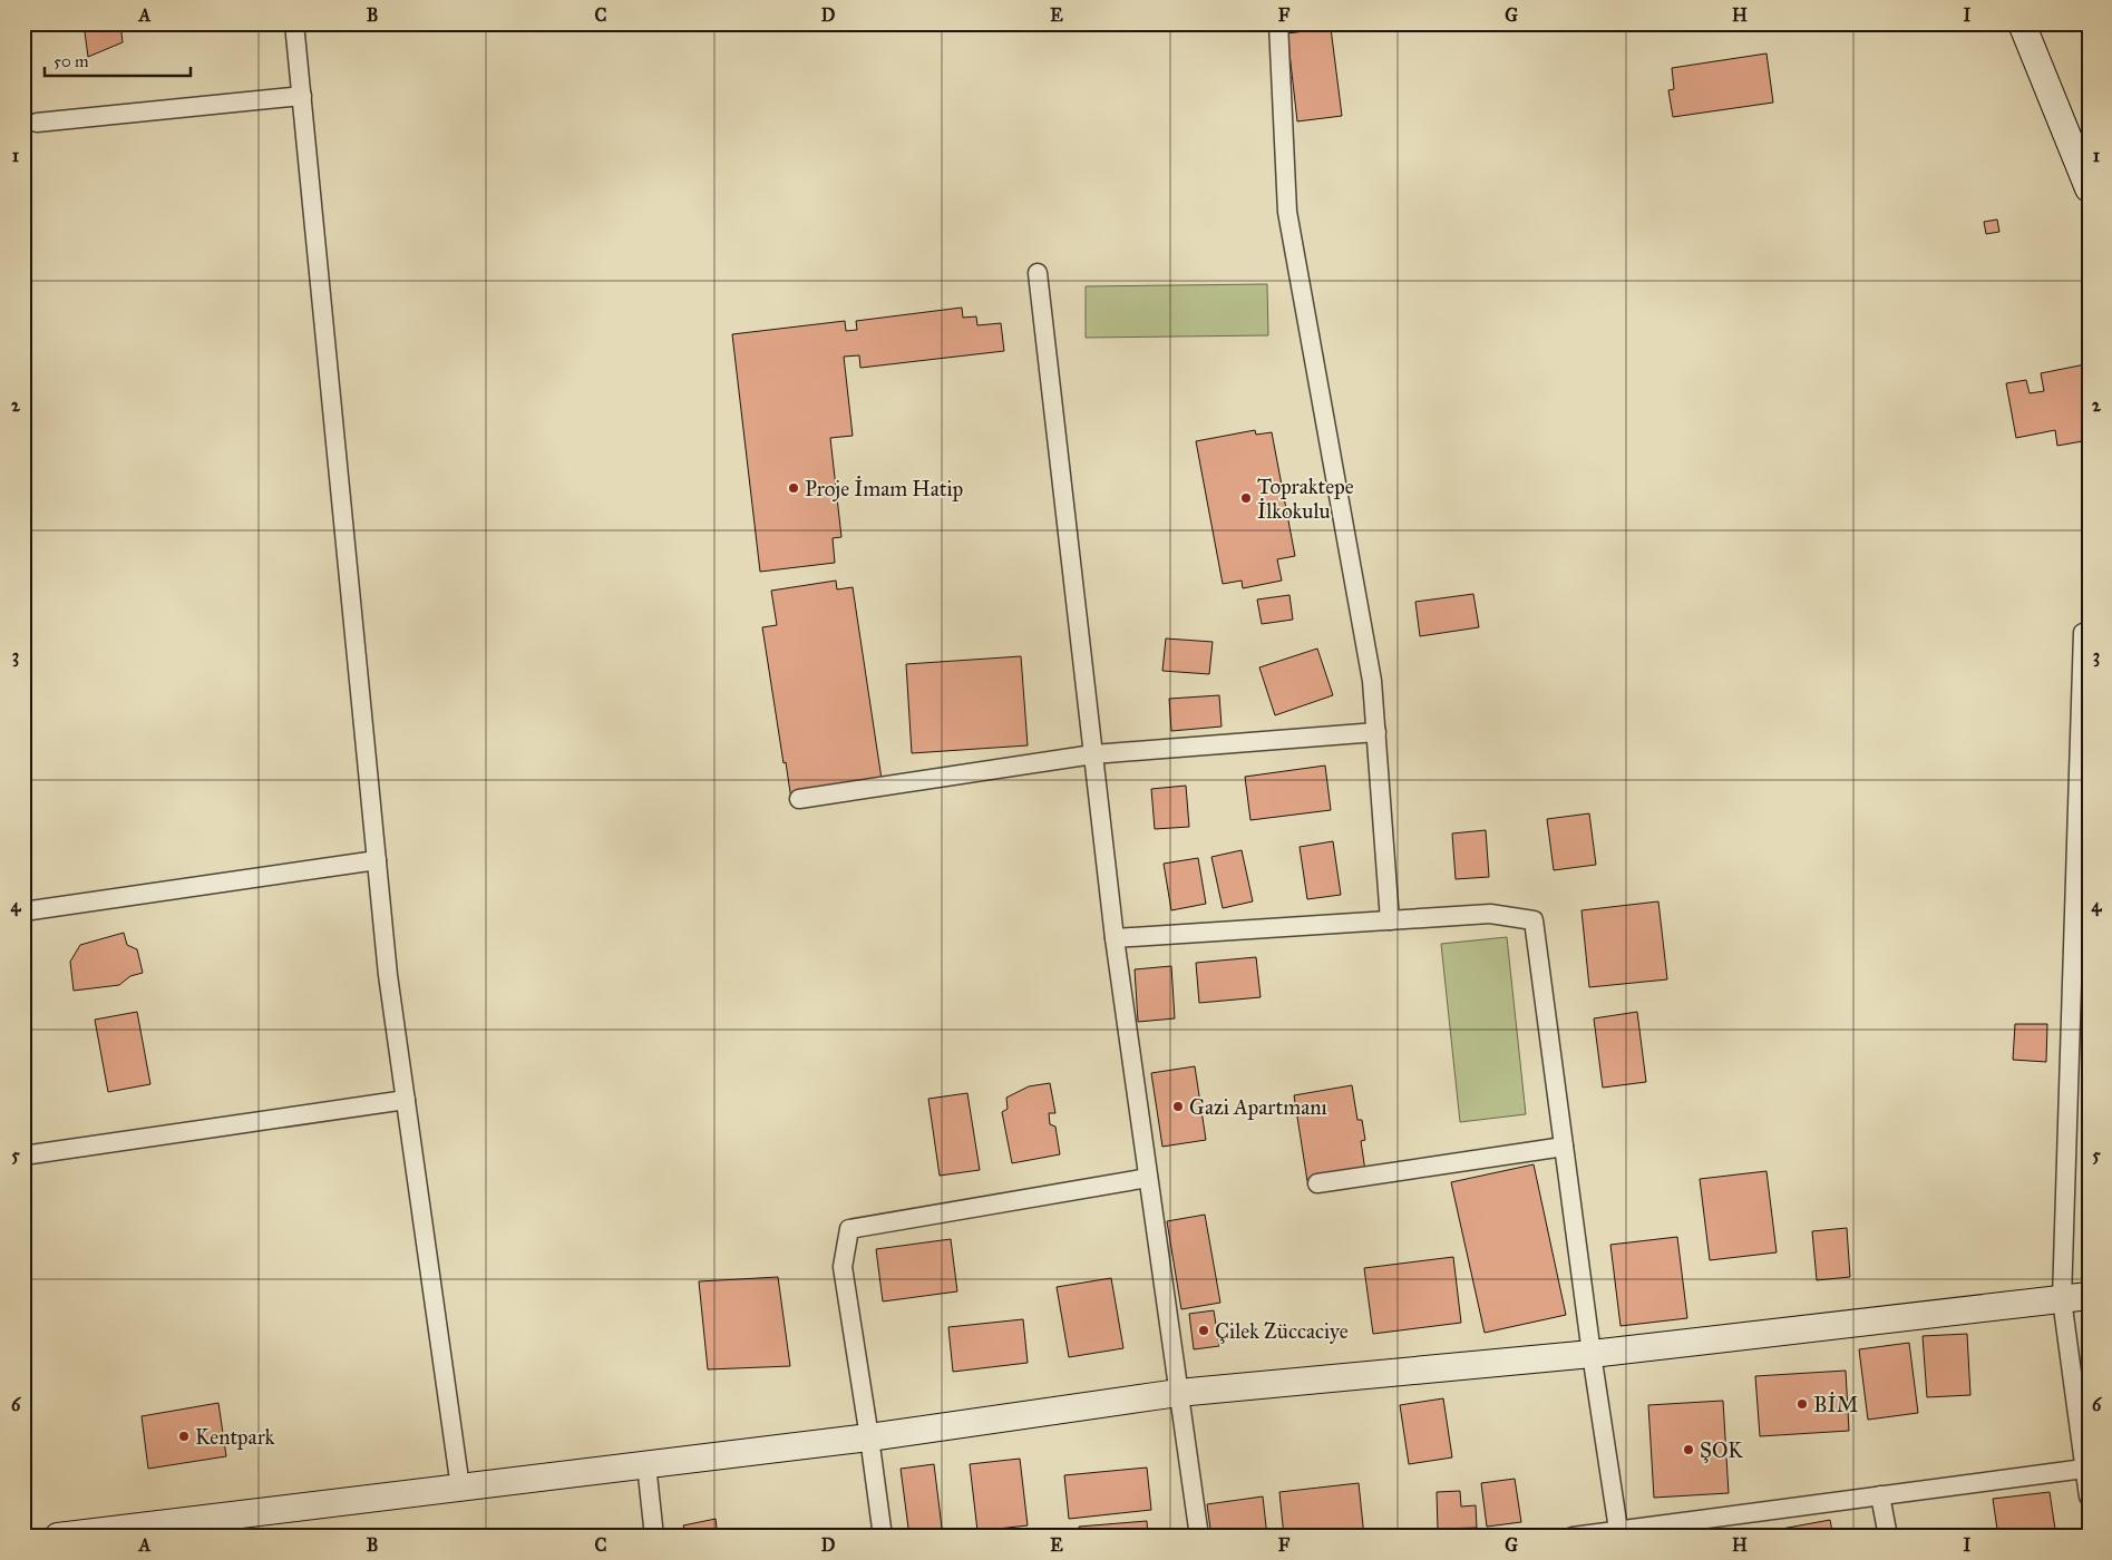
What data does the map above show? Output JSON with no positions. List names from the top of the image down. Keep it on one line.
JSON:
{"places":["Proje İmam Hatip","Topraktepe İlkokulu","Gazi Apartmanı","Çilek Züccaciye","BİM","Kentpark","ŞOK"],"scale_bar":"50 m","grid":{"columns":["A","B","C","D","E","F","G","H","I"],"rows":["1","2","3","4","5","6"]}}
